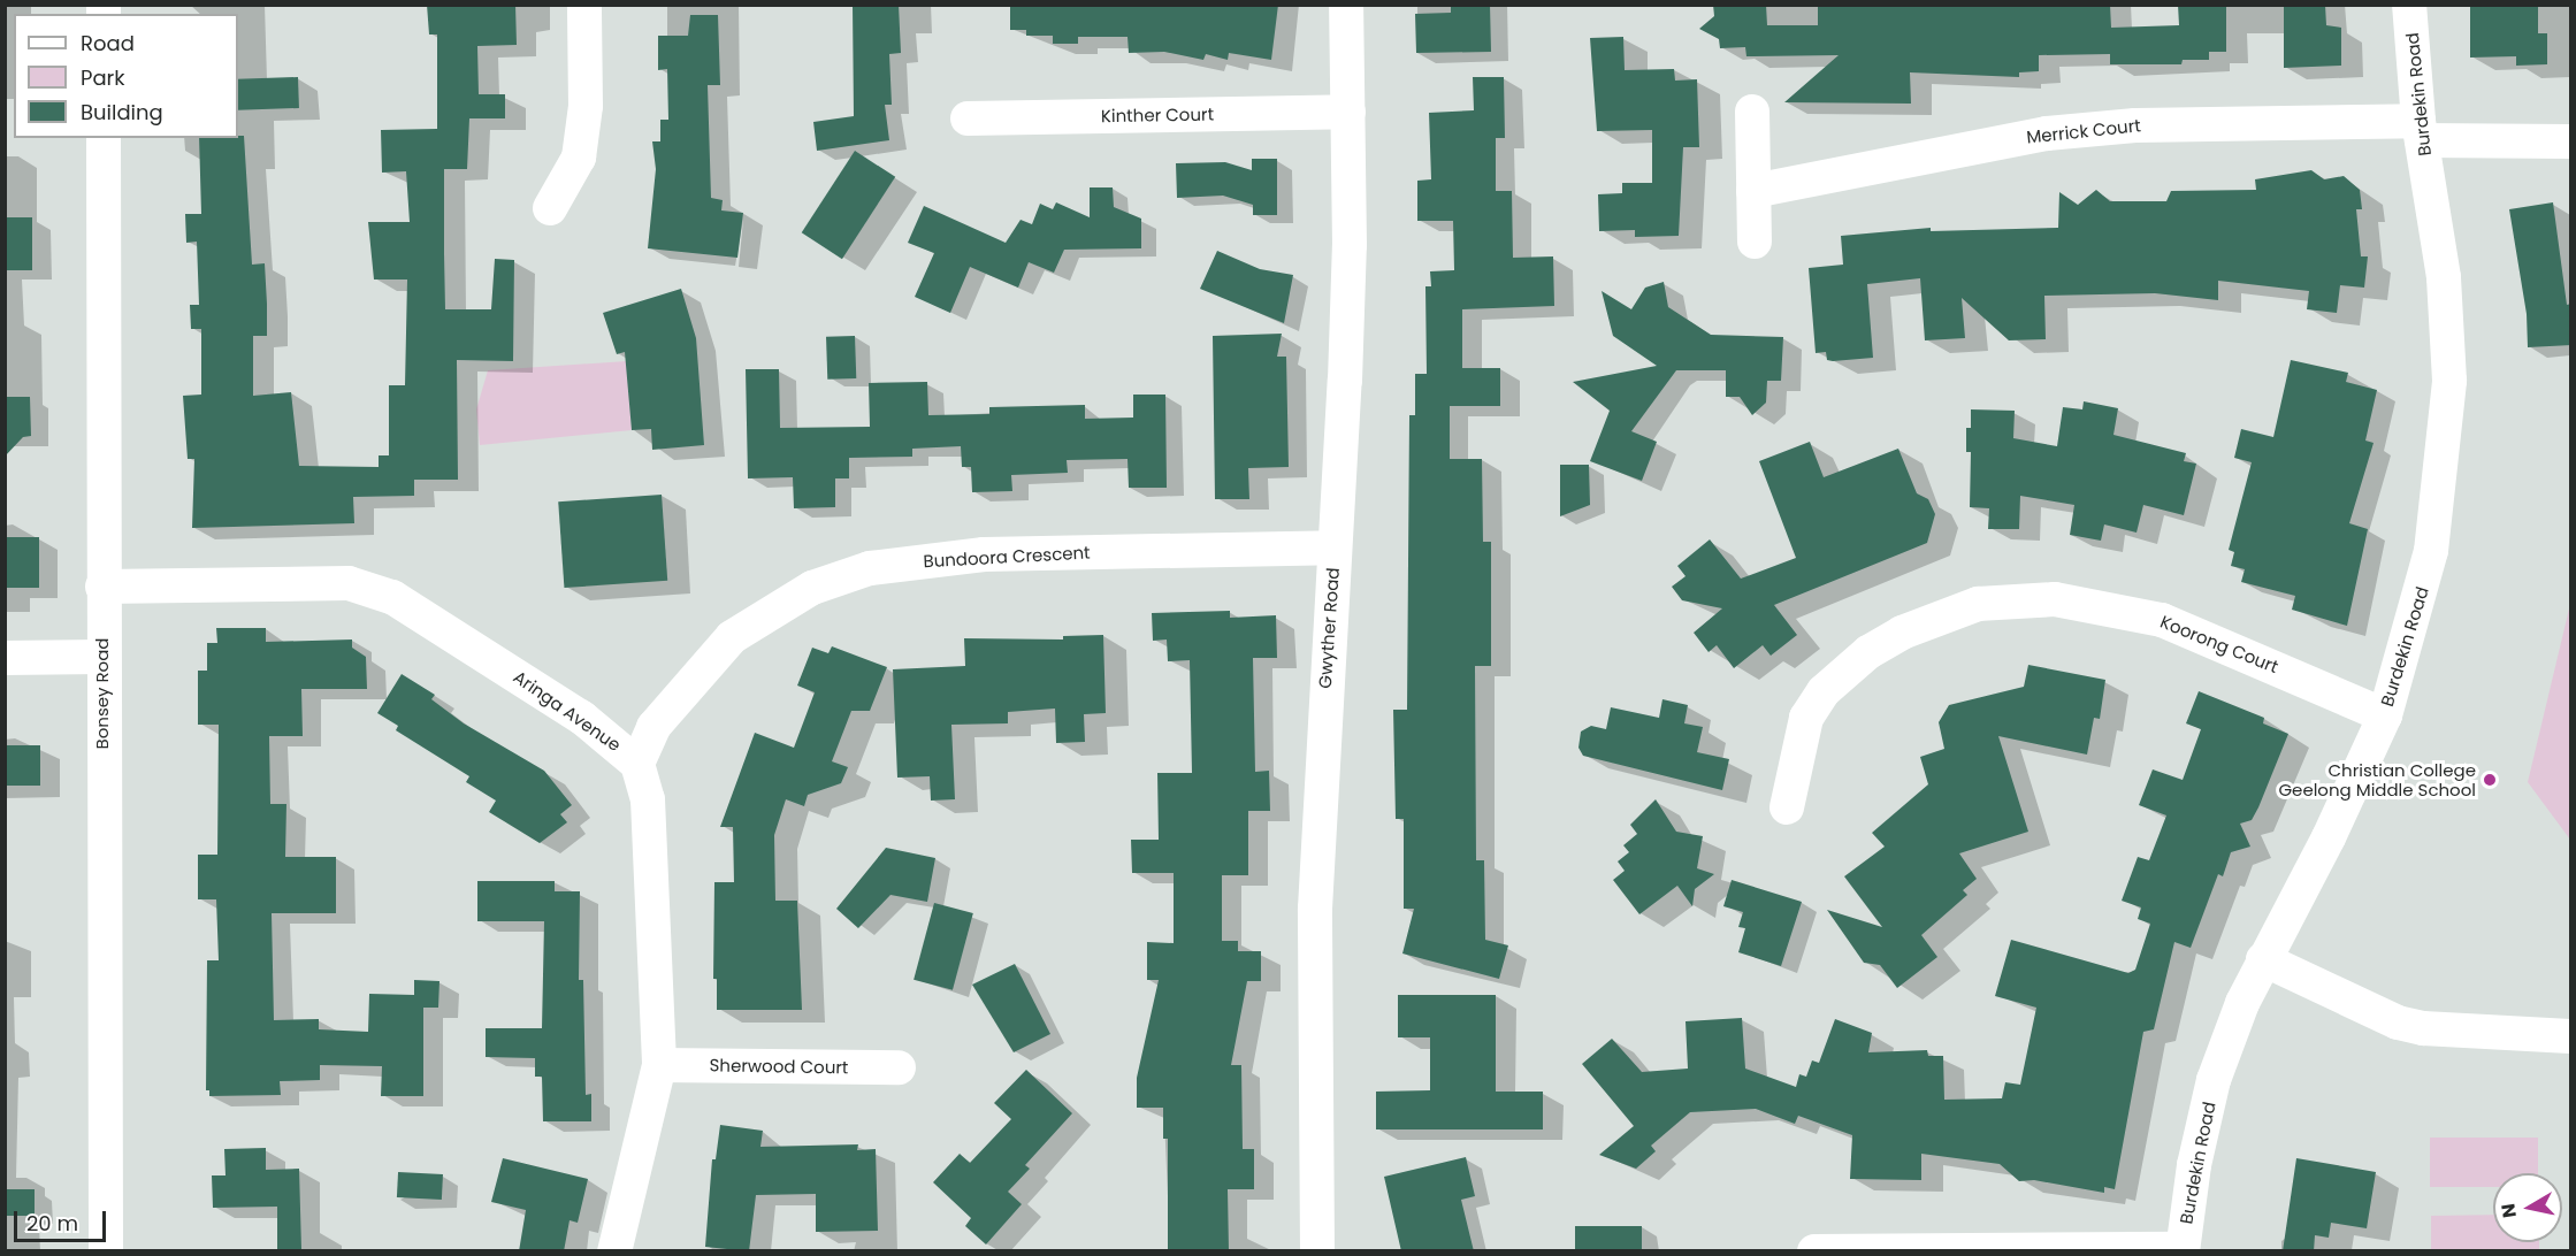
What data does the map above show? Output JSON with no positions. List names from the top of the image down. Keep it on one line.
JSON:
{"streets":{"street":["Burdekin Road","Kinther Court","Merrick Court","Bundoora Crescent","Gwyther Road","Koorong Court","Bonsey Road","Aringa Avenue","Sherwood Court"]},"crossings":[["Burdekin Road","Merrick Court"],["Burdekin Road","Koorong Court"],["Kinther Court","Gwyther Road"],["Bundoora Crescent","Gwyther Road"],["Bundoora Crescent","Aringa Avenue"],["Bonsey Road","Aringa Avenue"],["Aringa Avenue","Sherwood Court"]],"places":["Christian College Geelong Middle School"],"legend":["Road","Park","Building"],"scale_bar":"20 m","north":"left"}
